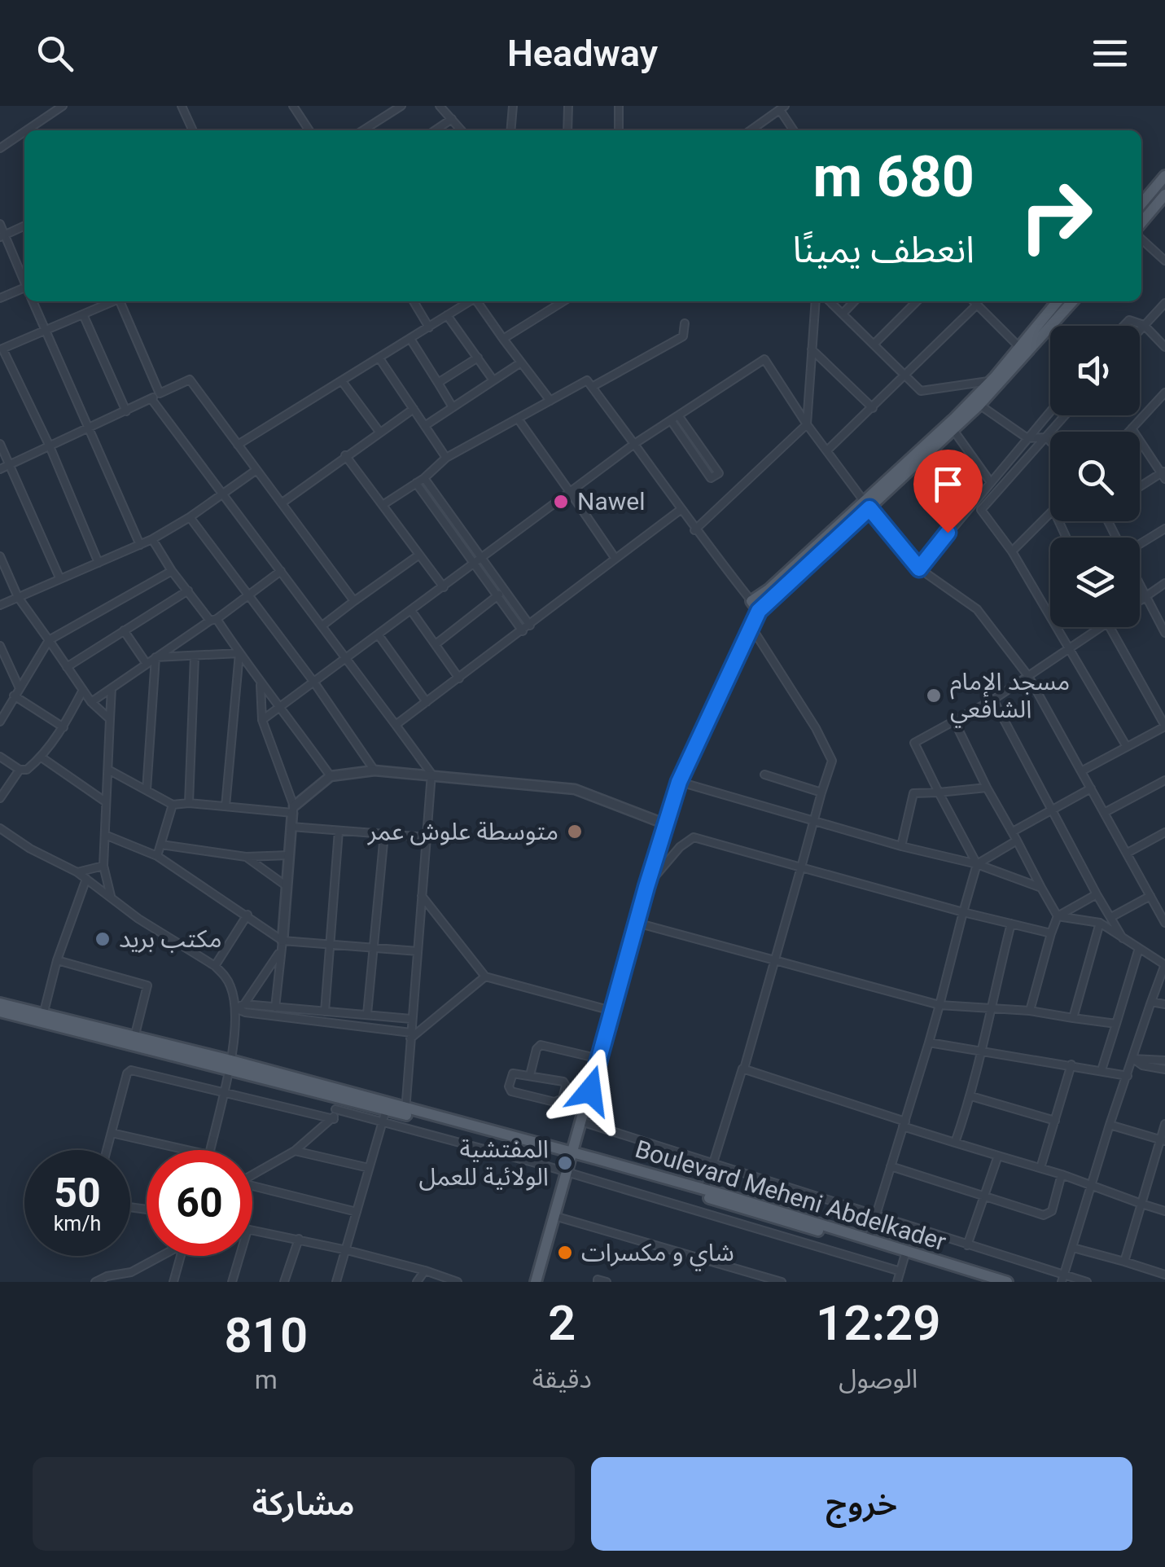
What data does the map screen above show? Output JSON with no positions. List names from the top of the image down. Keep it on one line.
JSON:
{"streets":{"main road":["Boulevard Meheni Abdelkader"]},"places":["Nawel","مسجد الإمام الشافعي","متوسطة علوش عمر","مكتب بريد","المفتشية الولائية للعمل","شاي و مكسرات"],"page":{"header":"Headway","turn":["680 m","انعطف يمينًا"],"speed":"50 km/h","limit":"60","eta":["12:29","الوصول","2","دقيقة","810","m"],"buttons":["خروج","مشاركة"]}}
